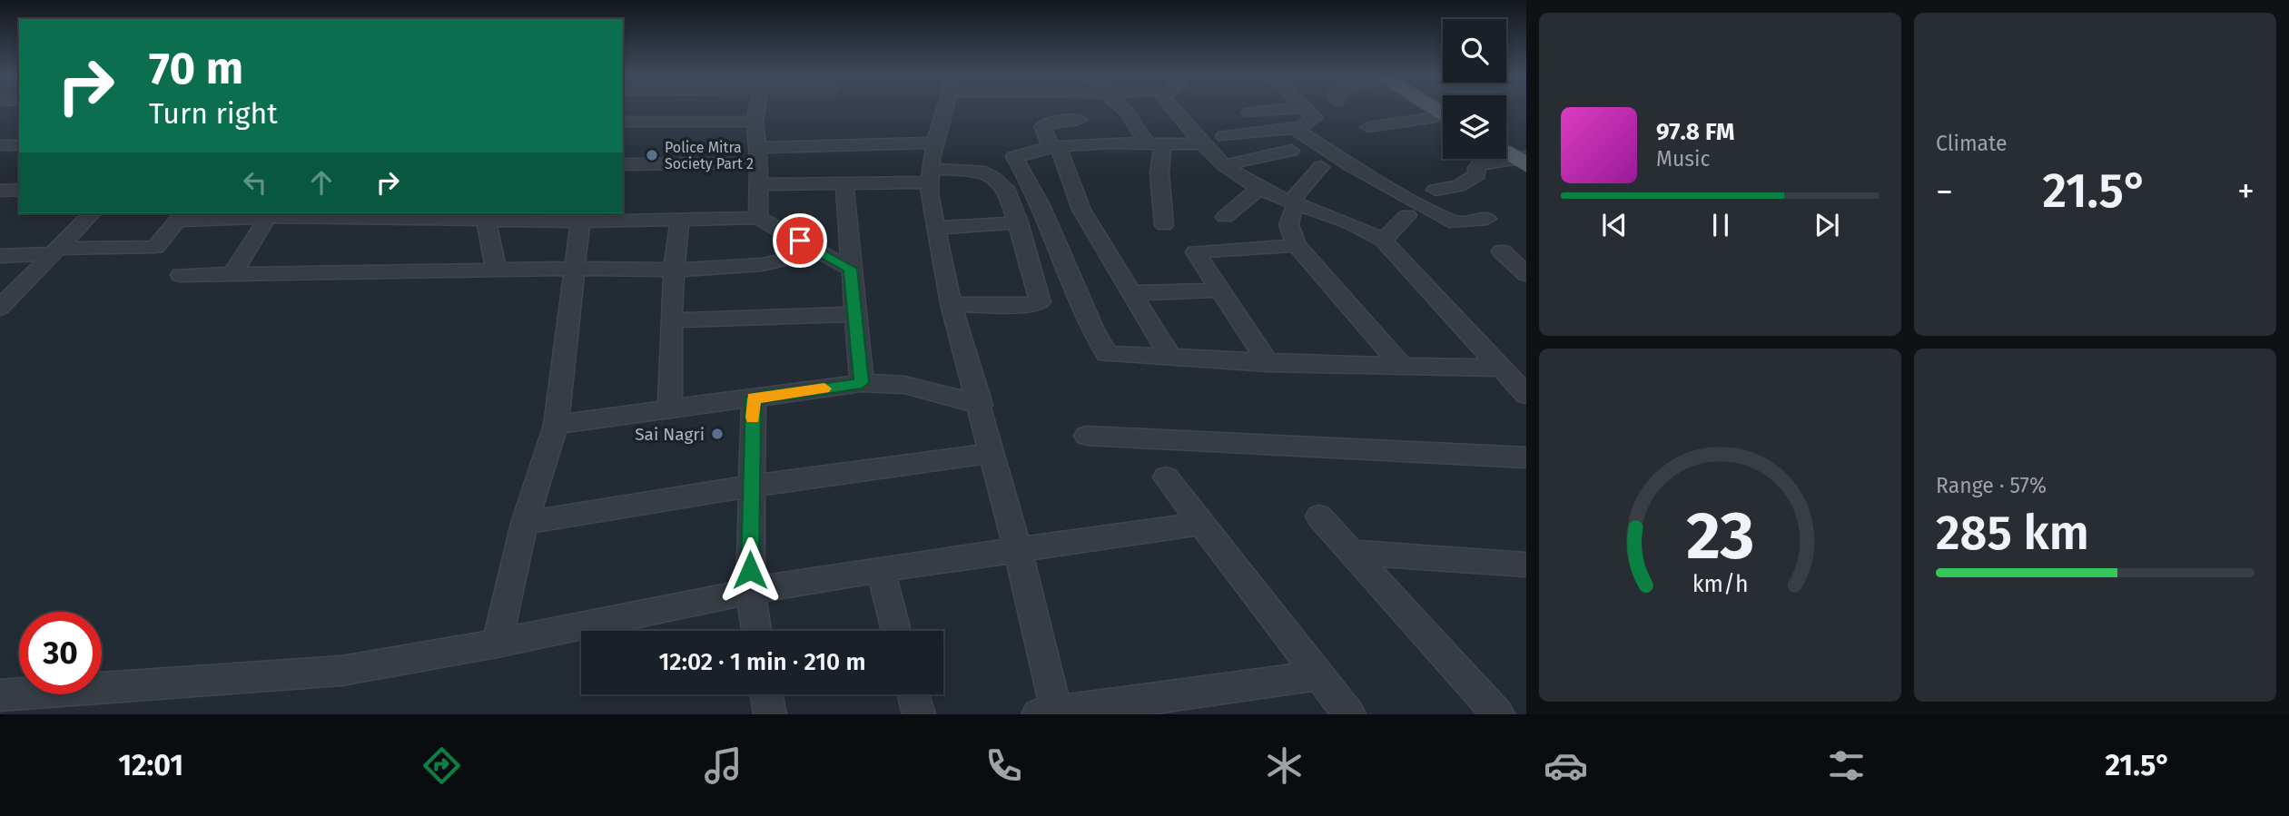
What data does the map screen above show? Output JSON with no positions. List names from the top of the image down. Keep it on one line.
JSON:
{"places":["Police Mitra Society Part 2","Sai Nagri"],"page":{"tile":["Climate",["Range · 57%","285 km"]],"turn":["70 m","Turn right"],"song":["97.8 FM","Music"],"heat":["−","21.5°","+"],"limit":"30","trip":"12:02 · 1 min · 210 m","tabs":["12:01","21.5°"],"gauge":["23","km/h"]}}
